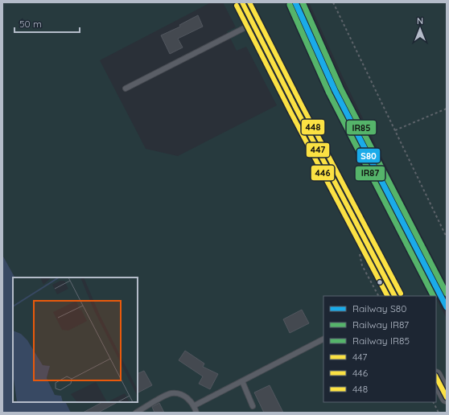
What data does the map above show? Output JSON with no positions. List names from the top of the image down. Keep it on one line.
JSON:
{"lines":["rail line S80","rail line IR85","transit line 447","transit line 448","rail line IR87","transit line 446"],"legend":["Railway S80","Railway IR87","Railway IR85","447","446","448"],"scale_bar":"50 m","north":"top"}
